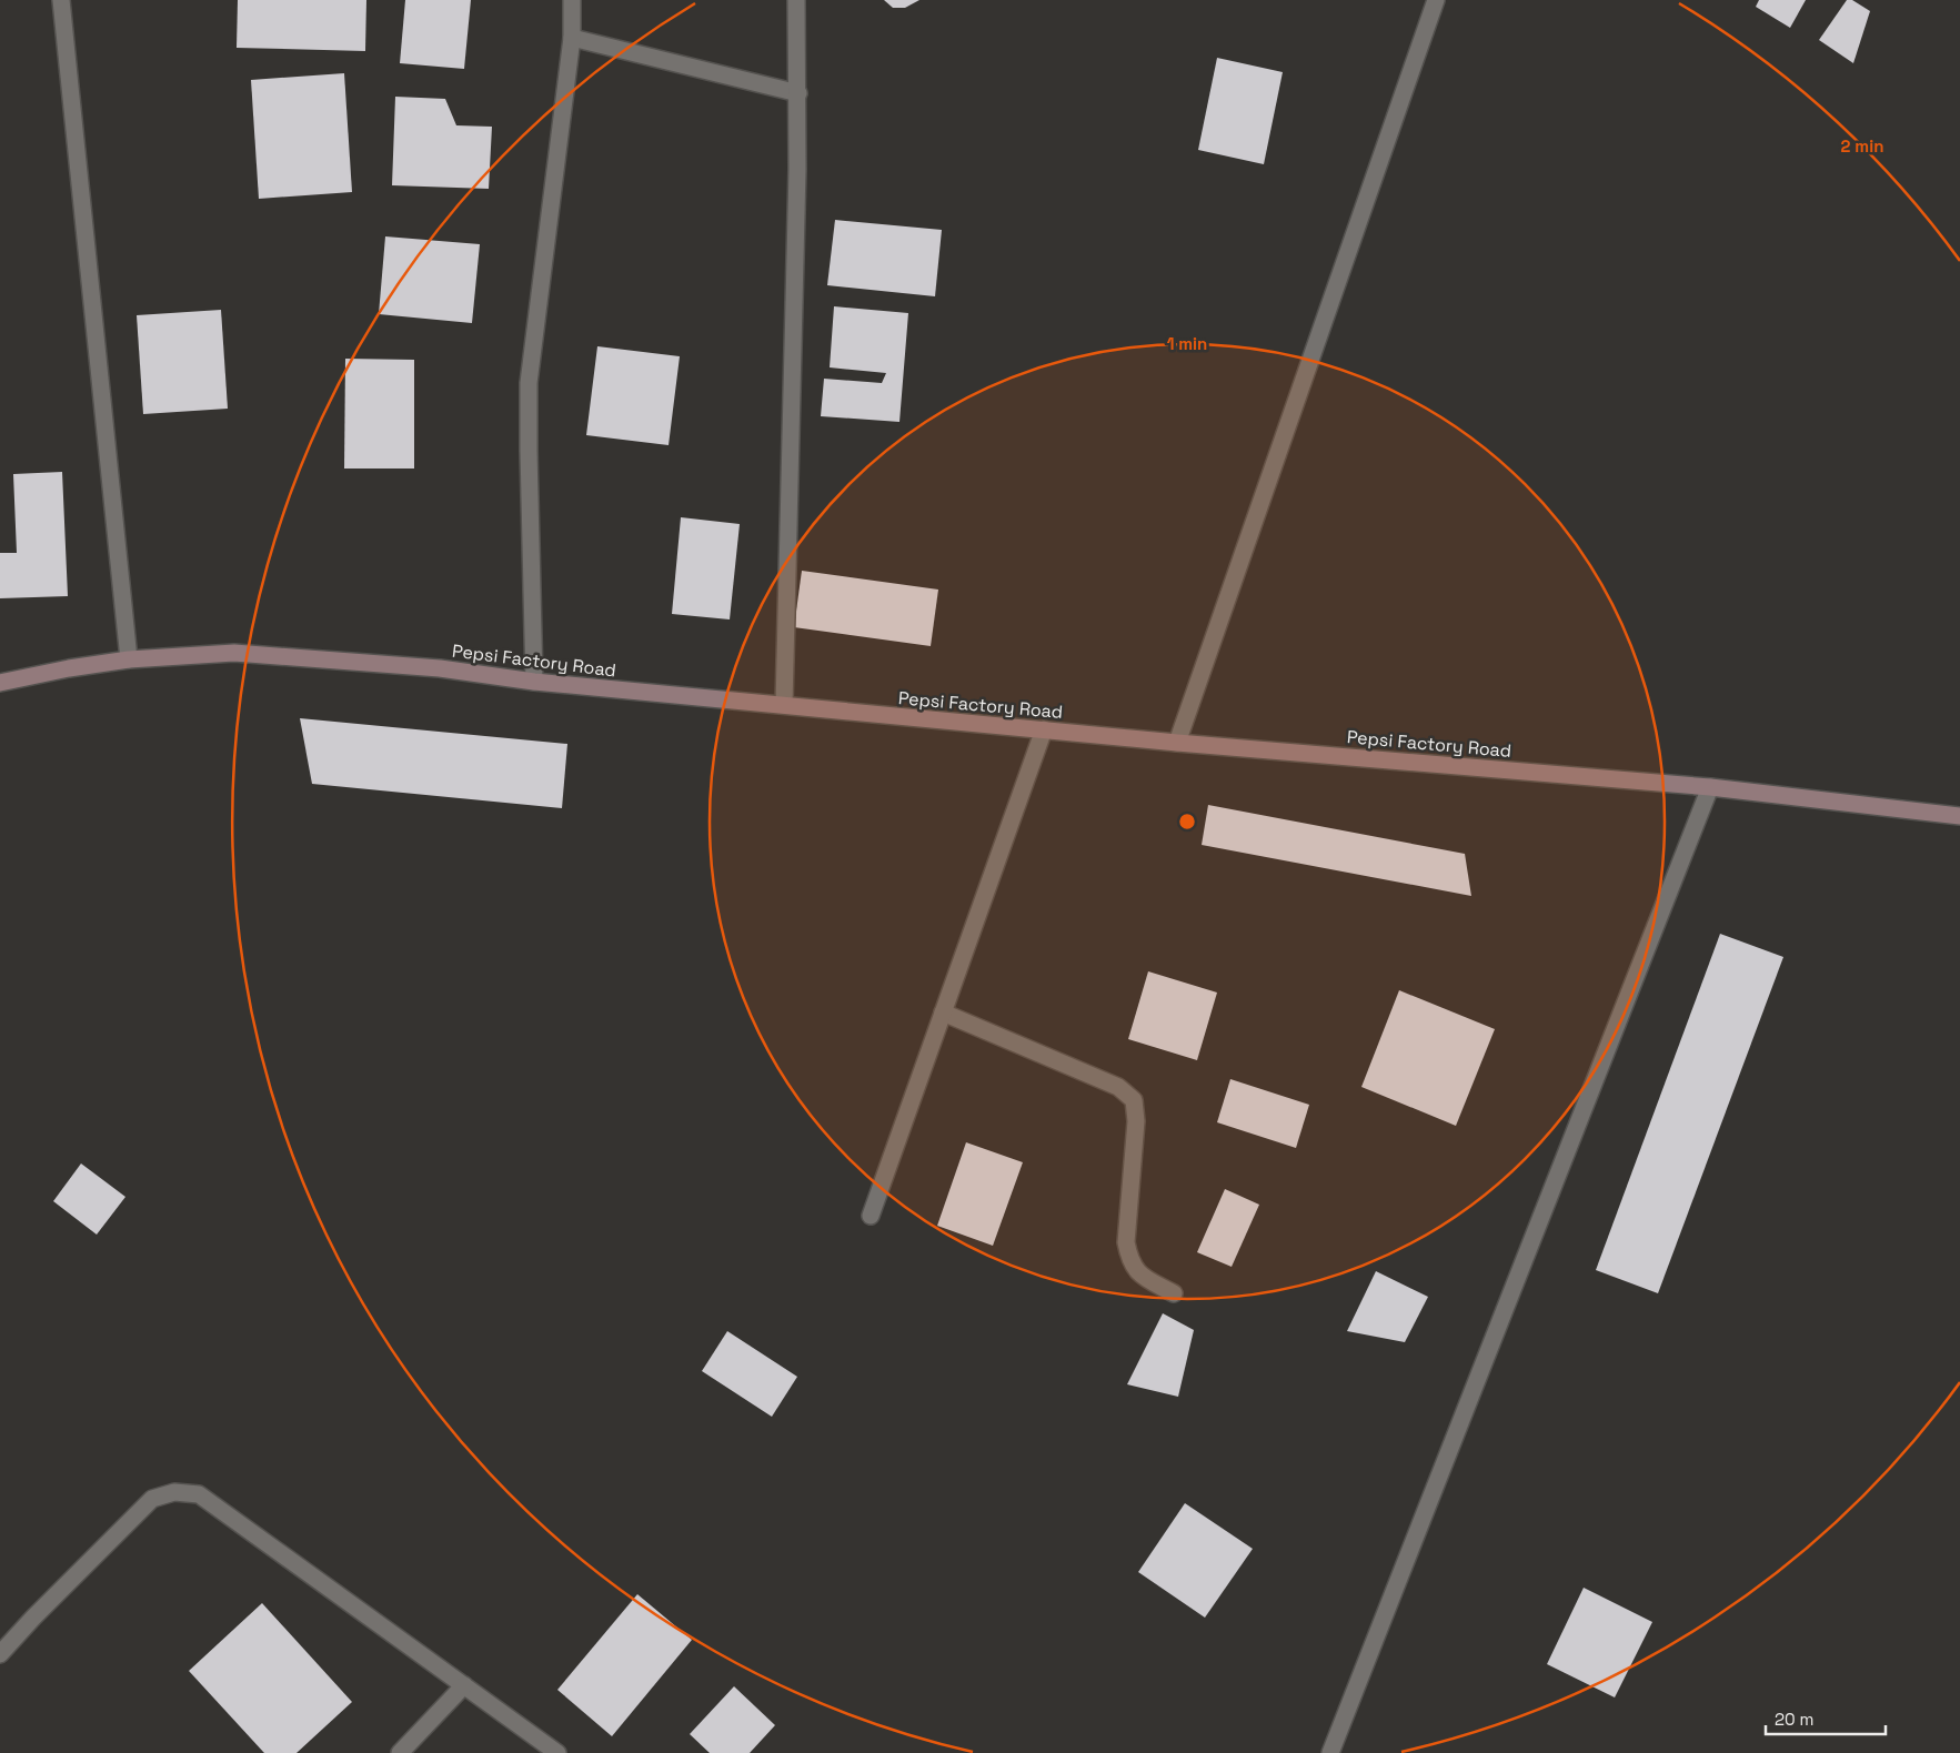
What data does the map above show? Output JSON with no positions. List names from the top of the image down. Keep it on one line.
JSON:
{"streets":{"main road":["Pepsi Factory Road"]},"scale_bar":"20 m","rings":["2 min","1 min"]}
